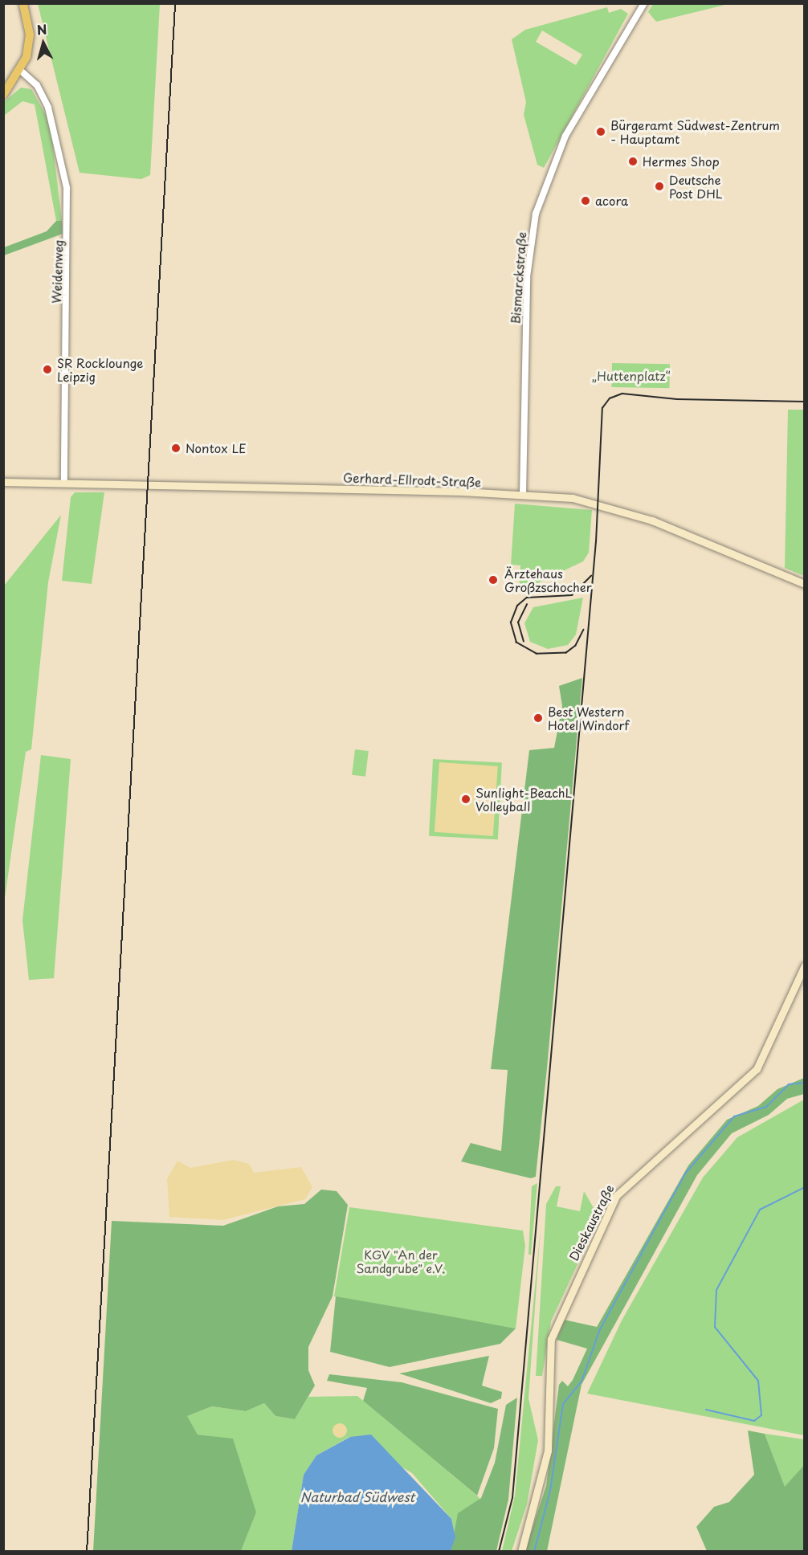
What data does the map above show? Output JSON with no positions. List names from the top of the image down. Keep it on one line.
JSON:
{"streets":{"main road":["Gerhard-Ellrodt-Straße","Dieskaustraße"],"street":["Weidenweg","Bismarckstraße"]},"crossings":[["Weidenweg","Gerhard-Ellrodt-Straße"],["Bismarckstraße","Gerhard-Ellrodt-Straße"]],"water":["Naturbad Südwest"],"parks":["„Huttenplatz“","KGV \"An der Sandgrube\" e.V."],"places":["Bürgeramt Südwest-Zentrum - Hauptamt","Hermes Shop","Deutsche Post DHL","acora","SR Rocklounge Leipzig","Nontox LE","Ärztehaus Großzschocher","Best Western Hotel Windorf","Sunlight-BeachL Volleyball"],"north":"top"}
